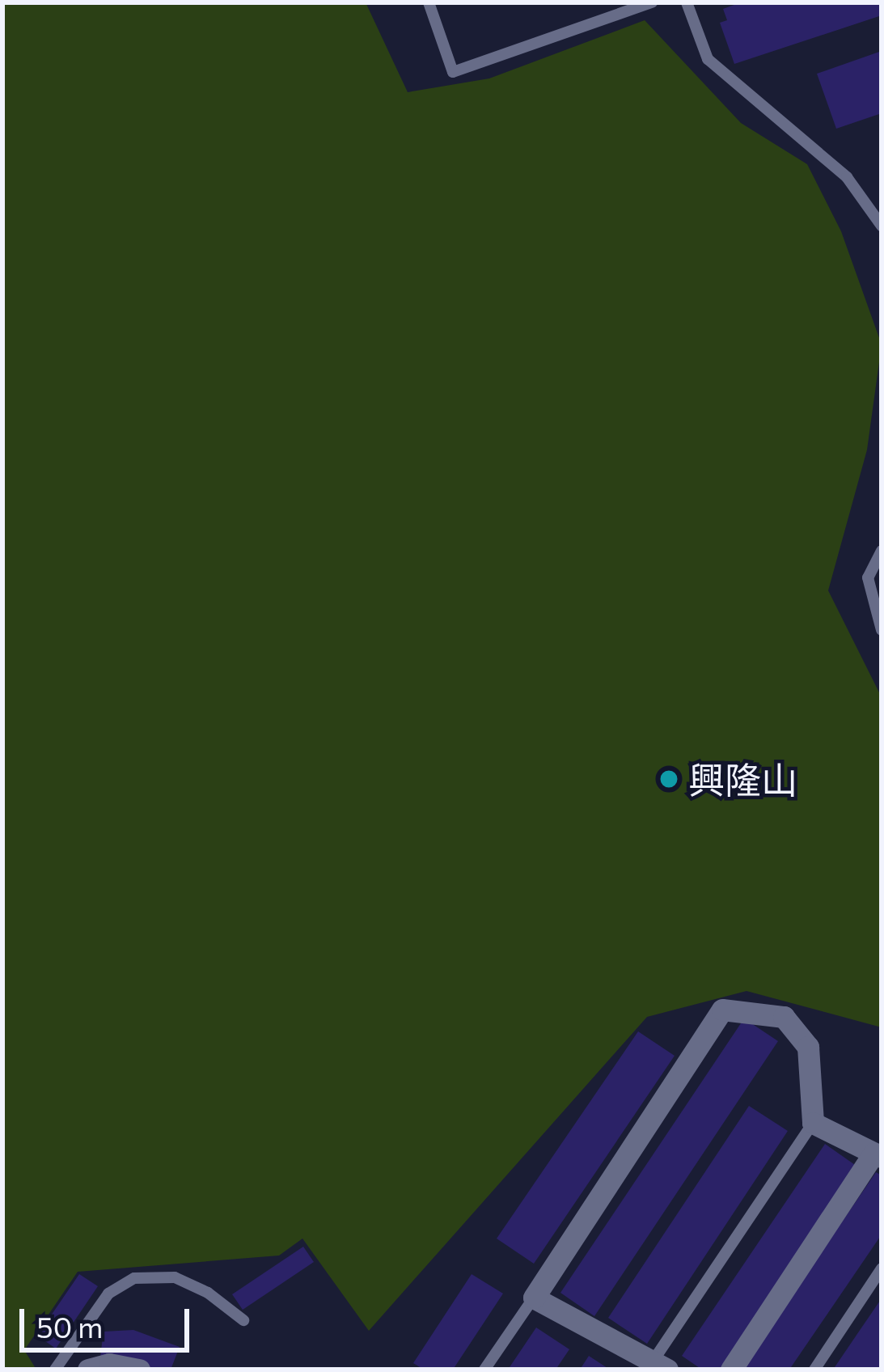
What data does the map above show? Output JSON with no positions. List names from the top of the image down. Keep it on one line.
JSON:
{"places":["興隆山"],"scale_bar":"50 m"}
